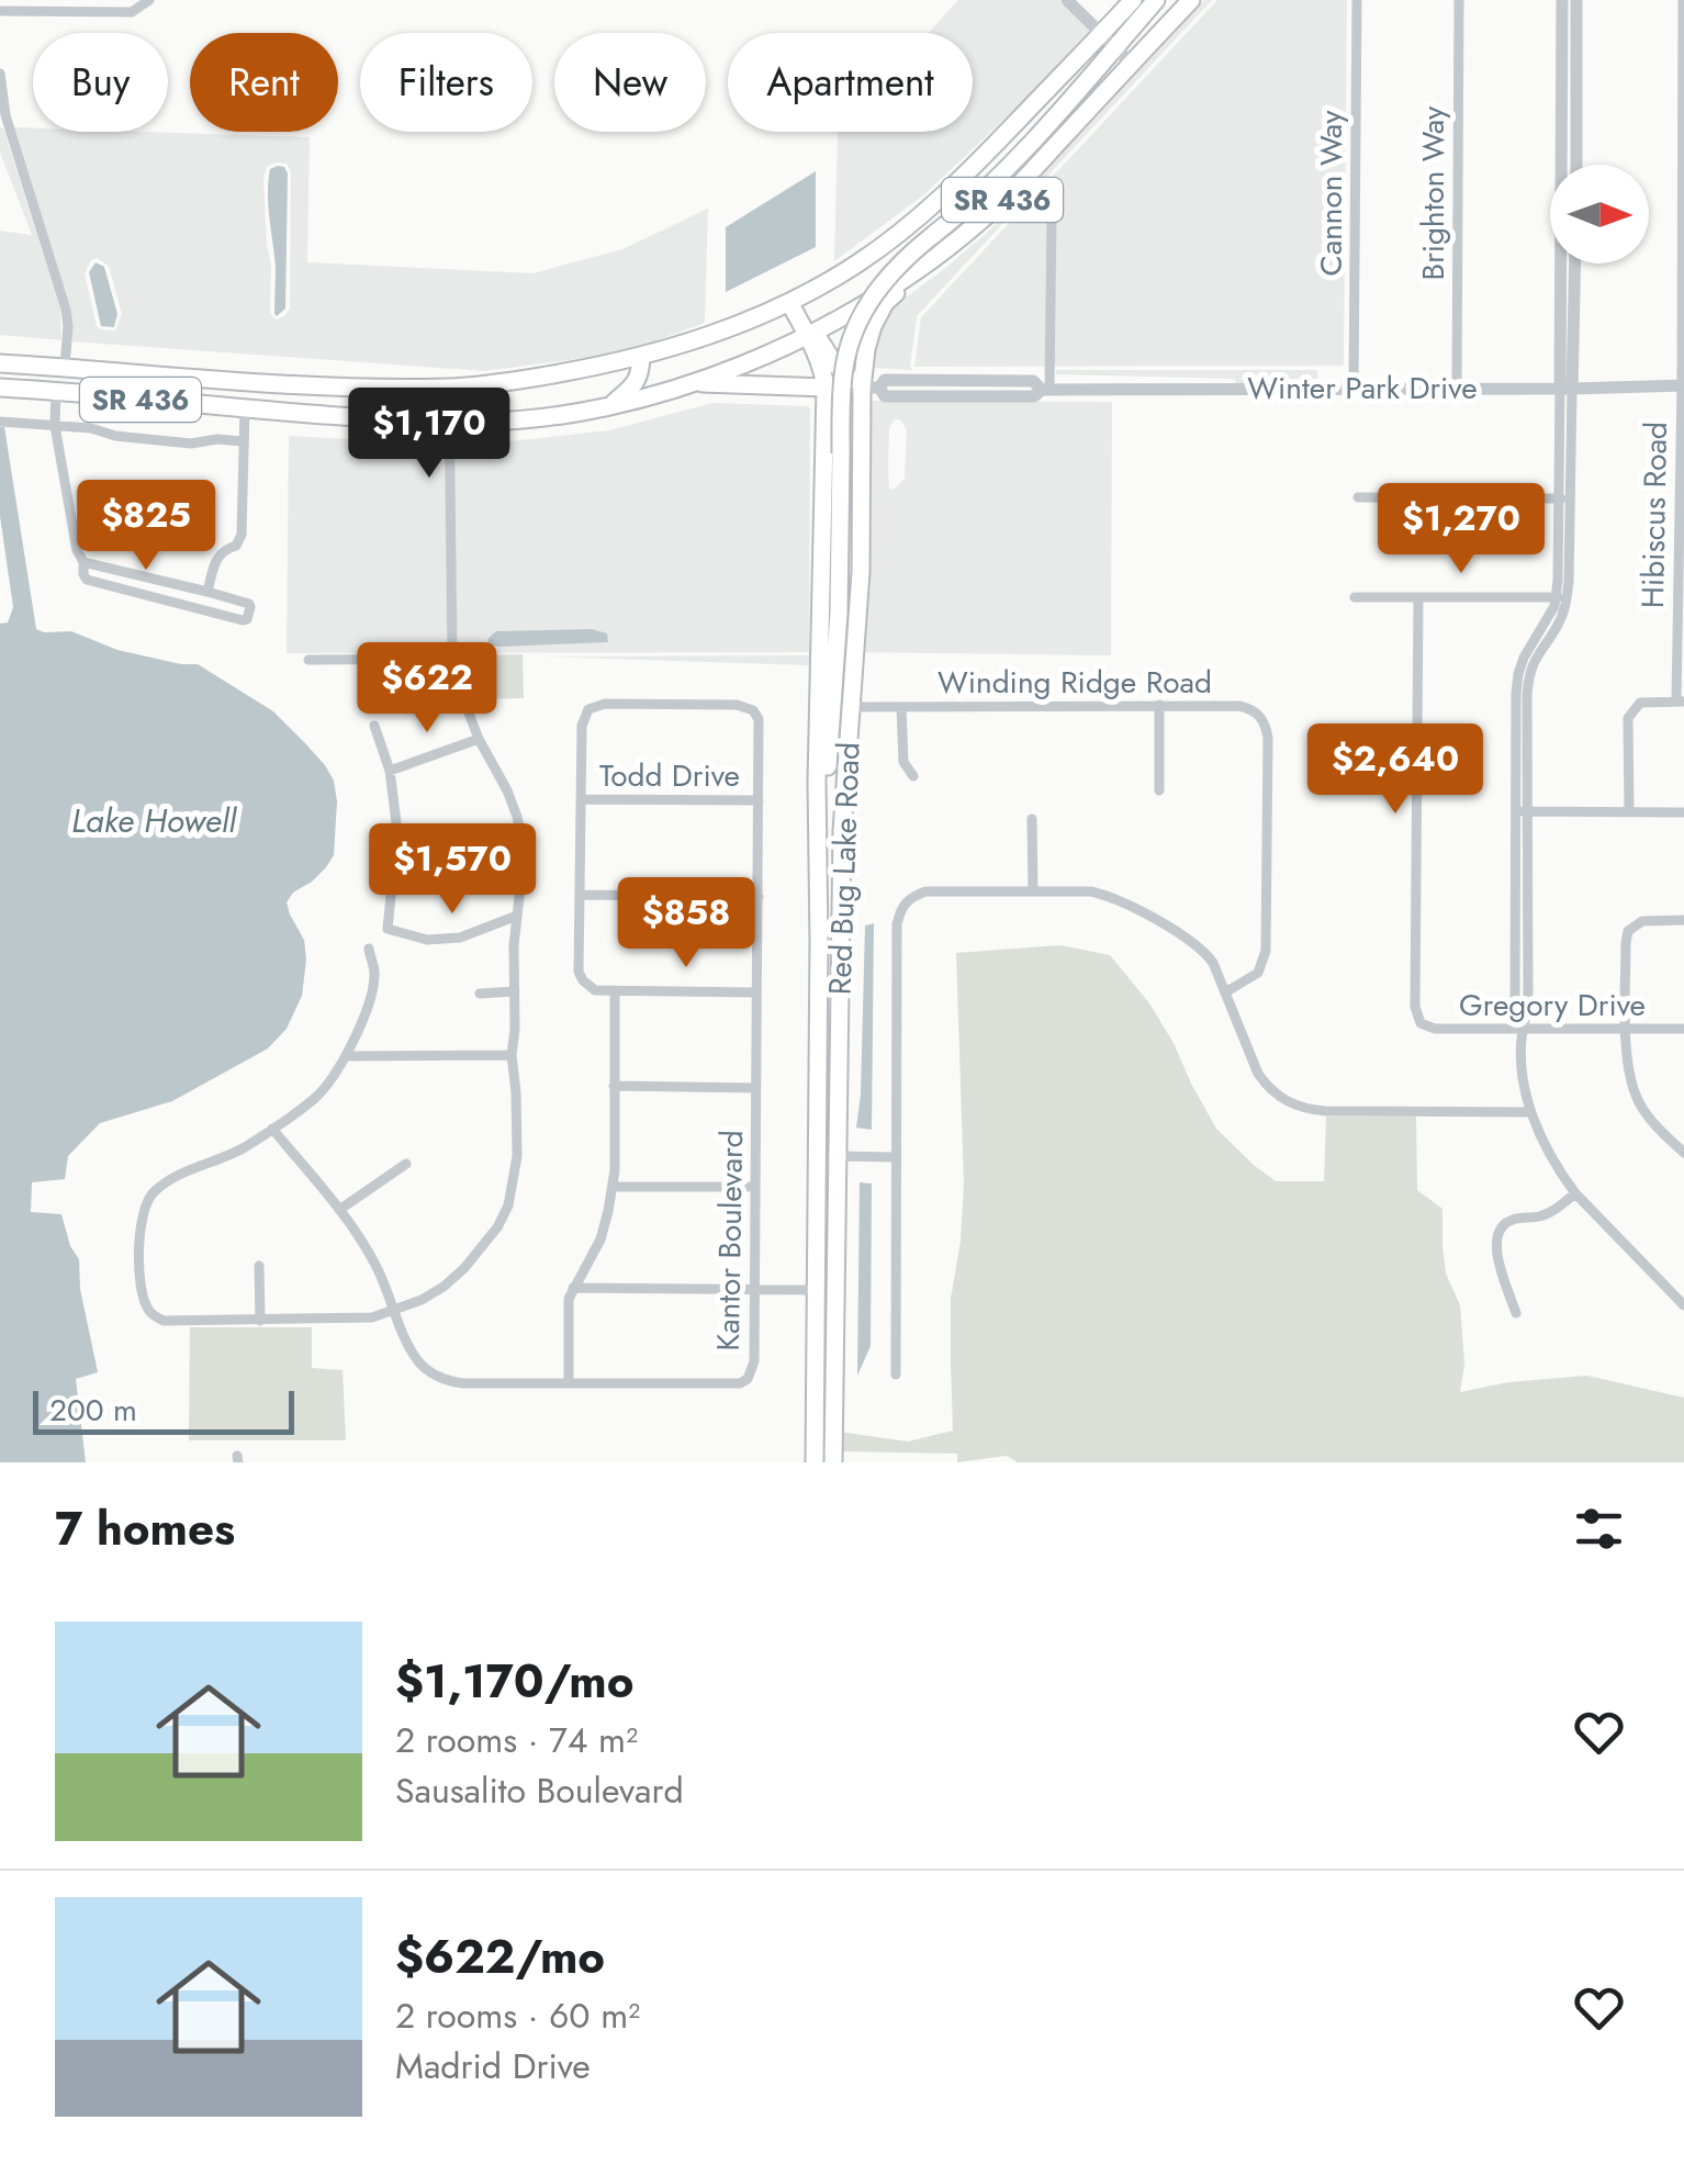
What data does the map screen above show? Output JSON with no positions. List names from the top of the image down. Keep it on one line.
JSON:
{"streets":{"main road":["SR 436","Winter Park Drive","Red Bug Lake Road"],"street":["Cannon Way","Brighton Way","Hibiscus Road","Winding Ridge Road","Todd Drive","Gregory Drive","Kantor Boulevard"]},"crossings":[["Cannon Way","Winter Park Drive"],["Brighton Way","Winter Park Drive"],["SR 436","Winter Park Drive"],["SR 436","Red Bug Lake Road"],["Winter Park Drive","Hibiscus Road"],["Winter Park Drive","Red Bug Lake Road"],["Winding Ridge Road","Red Bug Lake Road"],["Todd Drive","Kantor Boulevard"]],"water":["Lake Howell"],"scale_bar":"200 m","north":"right","page":{"chip":["Buy","Rent","Filters","New","Apartment"],"price":["$1,170","$825","$1,270","$622","$2,640","$1,570","$858"],"scale":"200 m","heading":"7 homes","list":[{"name":"$1,170/mo","note":"2 rooms · 74 m² · Sausalito Boulevard"},{"name":"$622/mo","note":"2 rooms · 60 m² · Madrid Drive"}]}}
